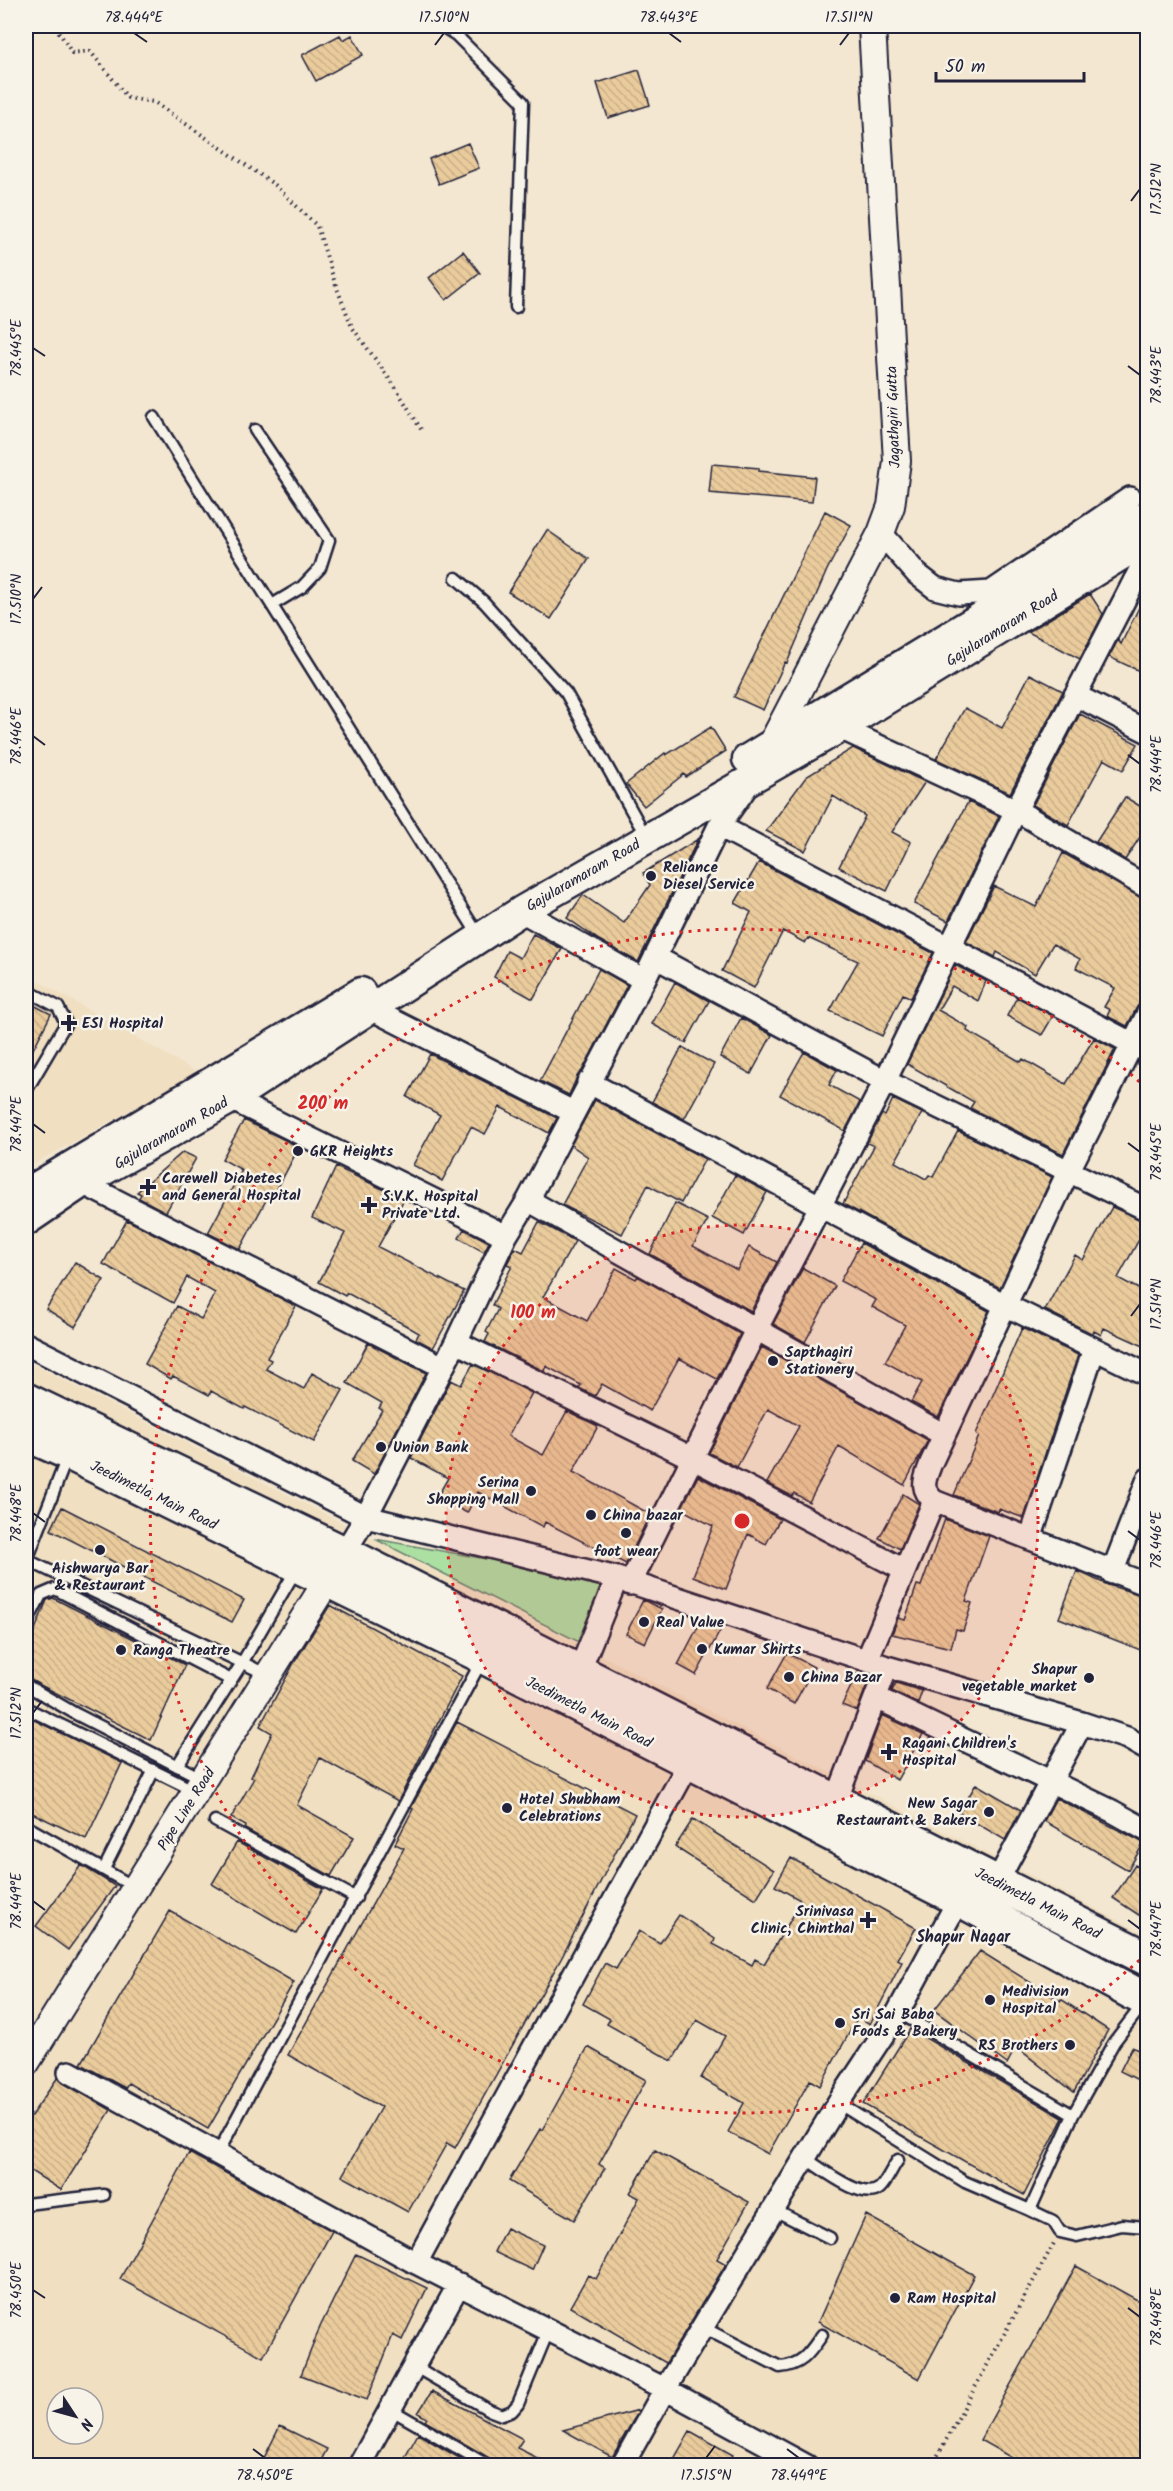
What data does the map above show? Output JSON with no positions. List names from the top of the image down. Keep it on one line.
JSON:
{"streets":{"main road":["Gajularamaram Road","Jeedimetla Main Road"],"street":["Jagathgiri Gutta","Pipe Line Road"]},"crossings":[["Jagathgiri Gutta","Gajularamaram Road"],["Jeedimetla Main Road","Pipe Line Road"]],"districts":["Shapur Nagar"],"places":{"other":["Reliance Diesel Service","GKR Heights","Sapthagiri Stationery","Union Bank","Serina Shopping Mall","China bazar","foot wear","Aishwarya Bar & Restaurant","Real Value","Kumar Shirts","Ranga Theatre","China Bazar","Shapur vegetable market","Hotel Shubham Celebrations","New Sagar Restaurant & Bakers","Medivision Hospital","Sri Sai Baba Foods & Bakery","RS Brothers","Ram Hospital"],"health":["ESI Hospital","Carewell Diabetes and General Hospital","S.V.K. Hospital Private Ltd.","Ragani Children's Hospital","Srinivasa Clinic, Chinthal"]},"scale_bar":"50 m","north":"bottom right","coordinates":["78.444°E","17.510°N","78.443°E","17.511°N","17.512°N","78.445°E","78.446°E","78.447°E","17.514°N","78.448°E","78.449°E","78.450°E","17.515°N"],"rings":["200 m","100 m"]}
